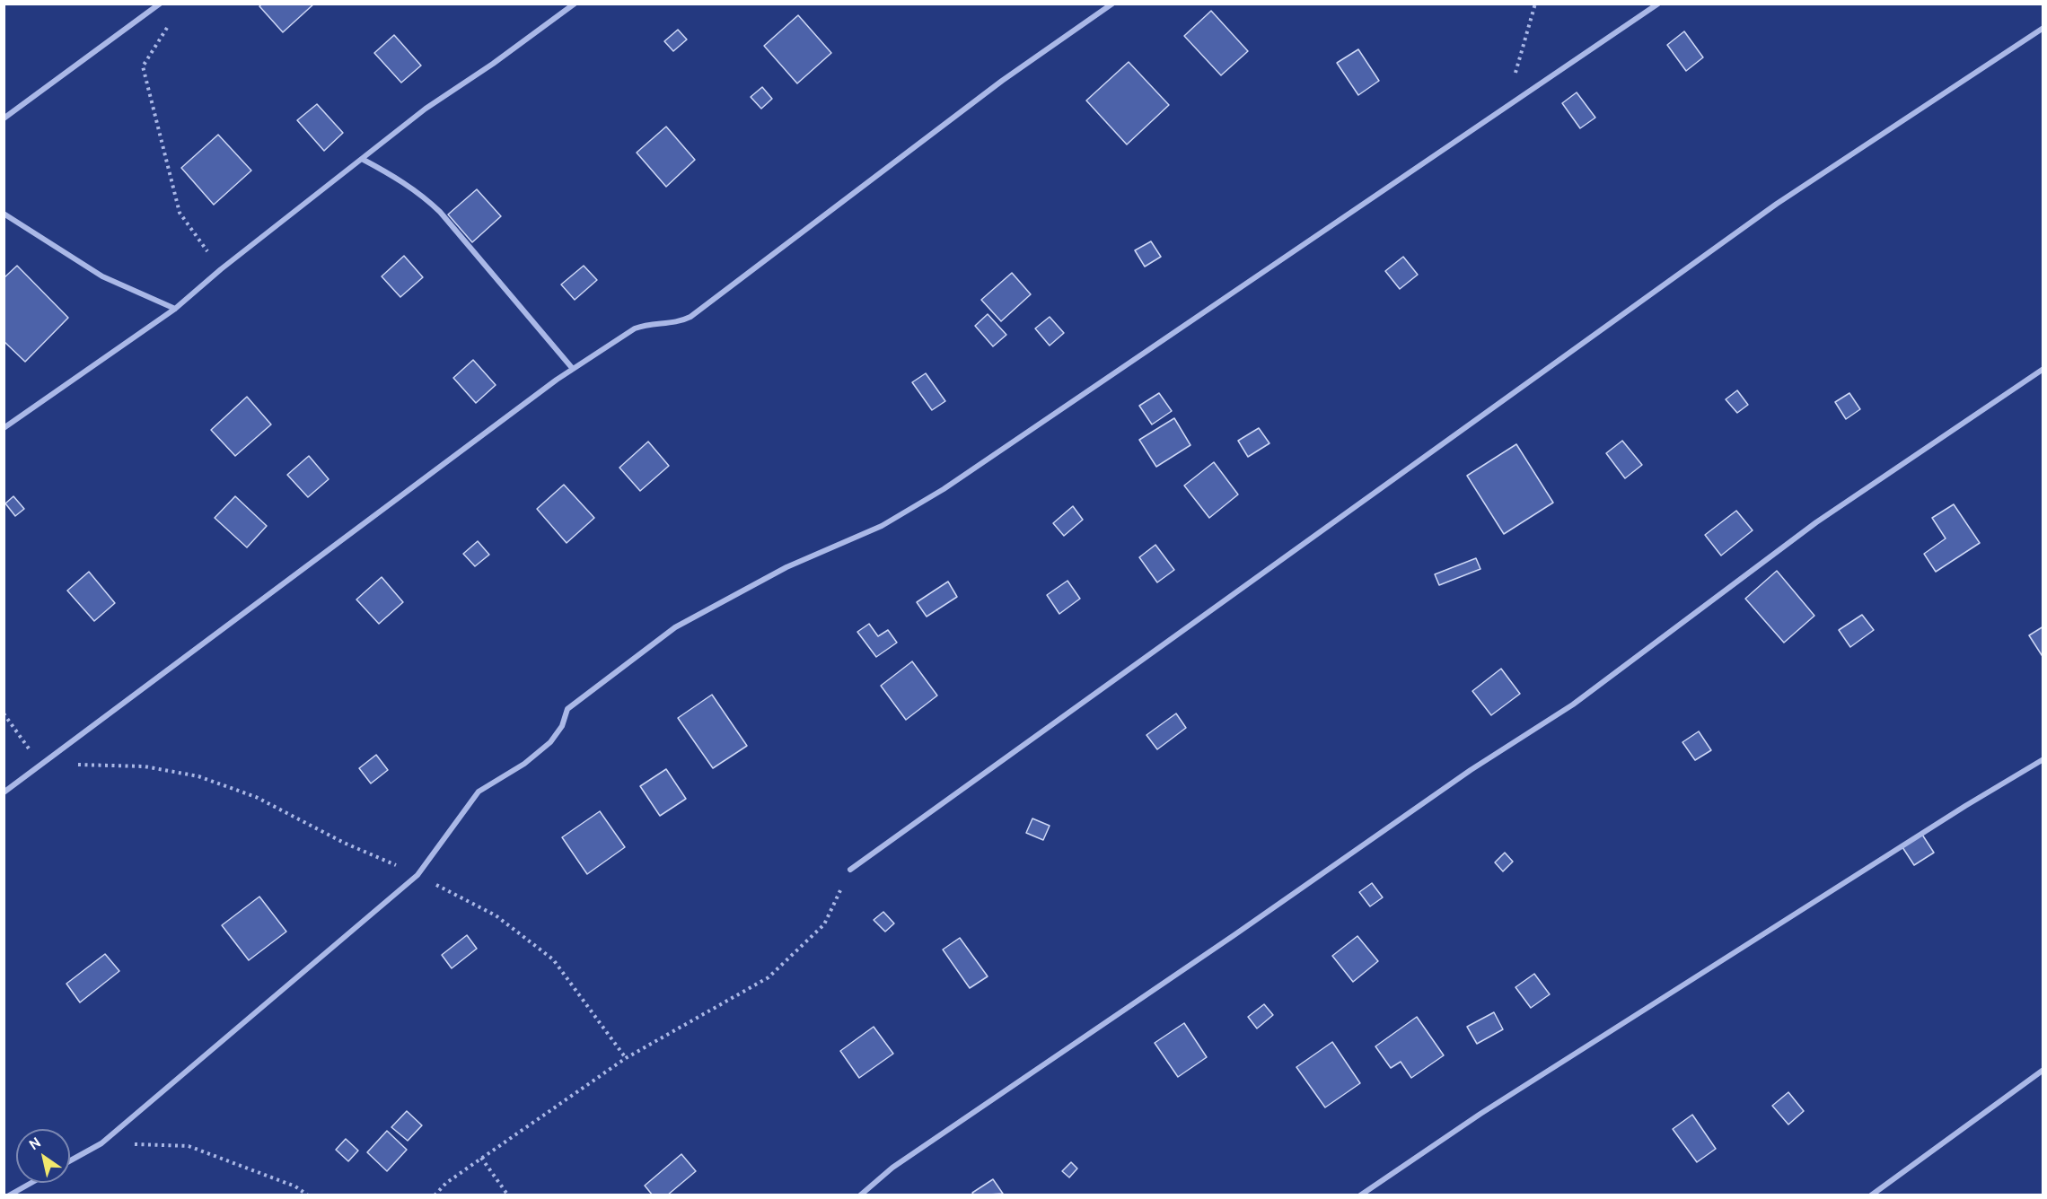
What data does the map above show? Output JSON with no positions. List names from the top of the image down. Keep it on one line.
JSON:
{"north":"top left"}
